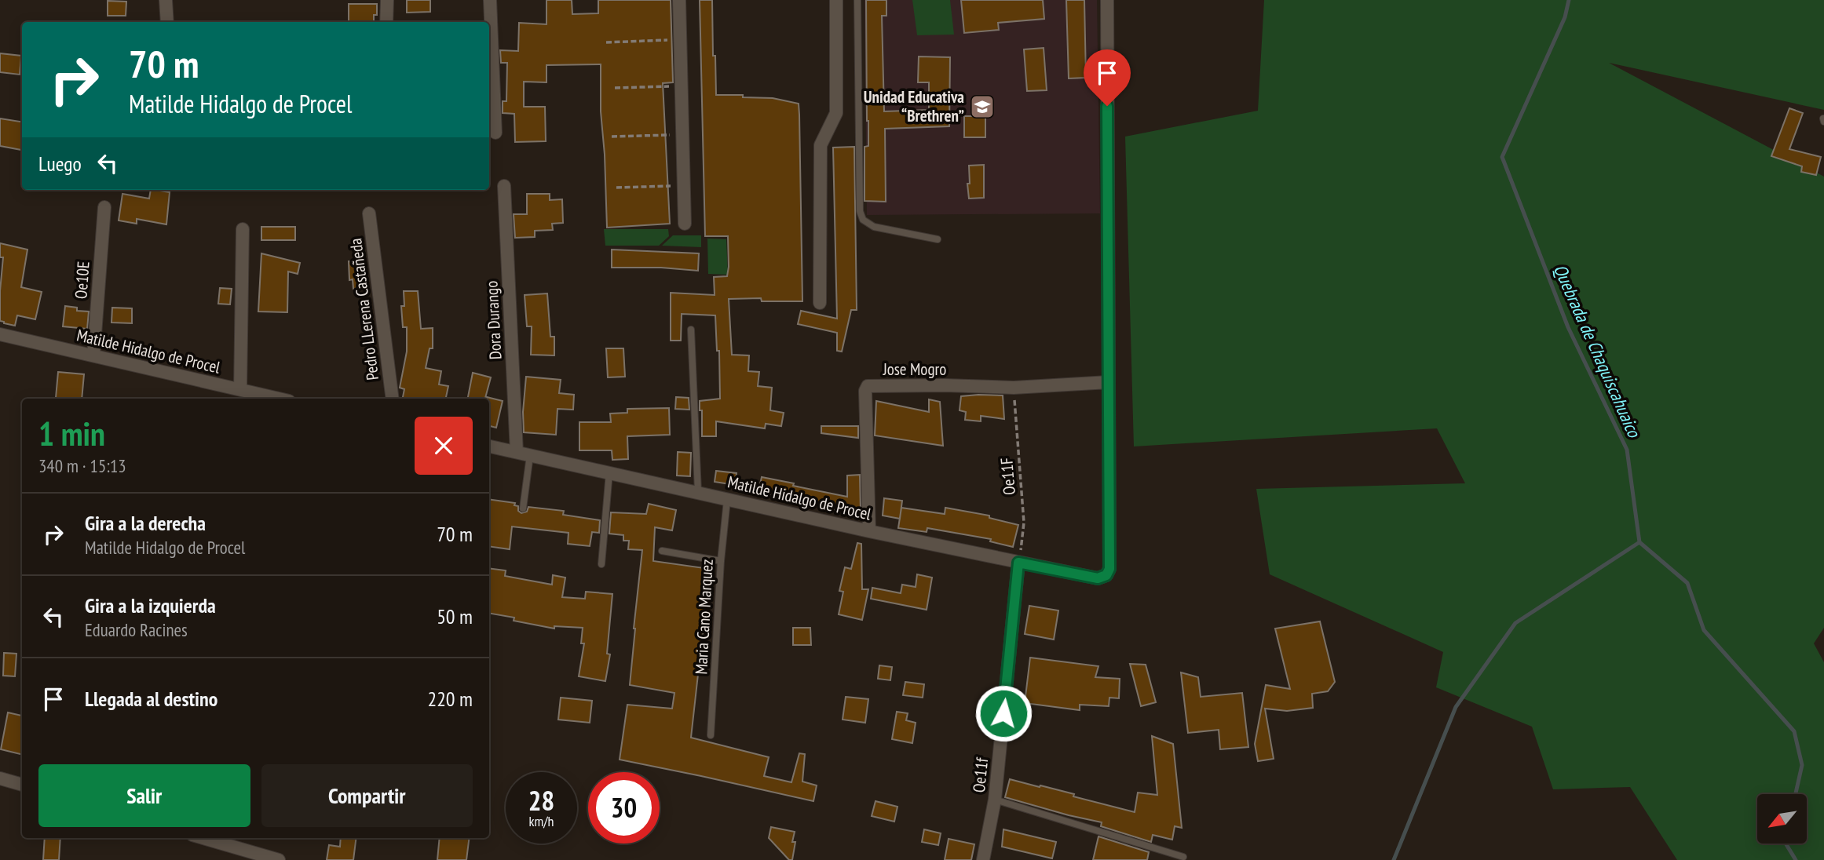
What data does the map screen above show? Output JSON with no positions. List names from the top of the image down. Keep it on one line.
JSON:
{"streets":{"street":["Oe10E","Pedro LLerena Castañeda","Dora Durango","Matilde Hidalgo de Procel","Jose Mogro","Oe11f"],"lane":["Maria Cano Marquez"],"path":["Oe11F"]},"crossings":[["Oe10E","Matilde Hidalgo de Procel"],["Dora Durango","Matilde Hidalgo de Procel"],["Matilde Hidalgo de Procel","Jose Mogro"],["Matilde Hidalgo de Procel","Oe11F"],["Matilde Hidalgo de Procel","Maria Cano Marquez"],["Matilde Hidalgo de Procel","Oe11f"],["Jose Mogro","Oe11F"],["Oe11F","Oe11f"]],"water":["Quebrada de Chaquiscahuaico"],"places":{"school or university":["Unidad Educativa “Brethren”"]},"north":"bottom left","page":{"turn":["70 m","Matilde Hidalgo de Procel"],"then":"Luego","heading":["1 min","340 m · 15:13"],"list":[{"name":"Gira a la derecha","note":"Matilde Hidalgo de Procel","value":"70 m"},{"name":"Gira a la izquierda","note":"Eduardo Racines","value":"50 m"},{"name":"Llegada al destino","value":"220 m"}],"buttons":["Salir","Compartir"],"speed":"28 km/h","limit":"30"}}
